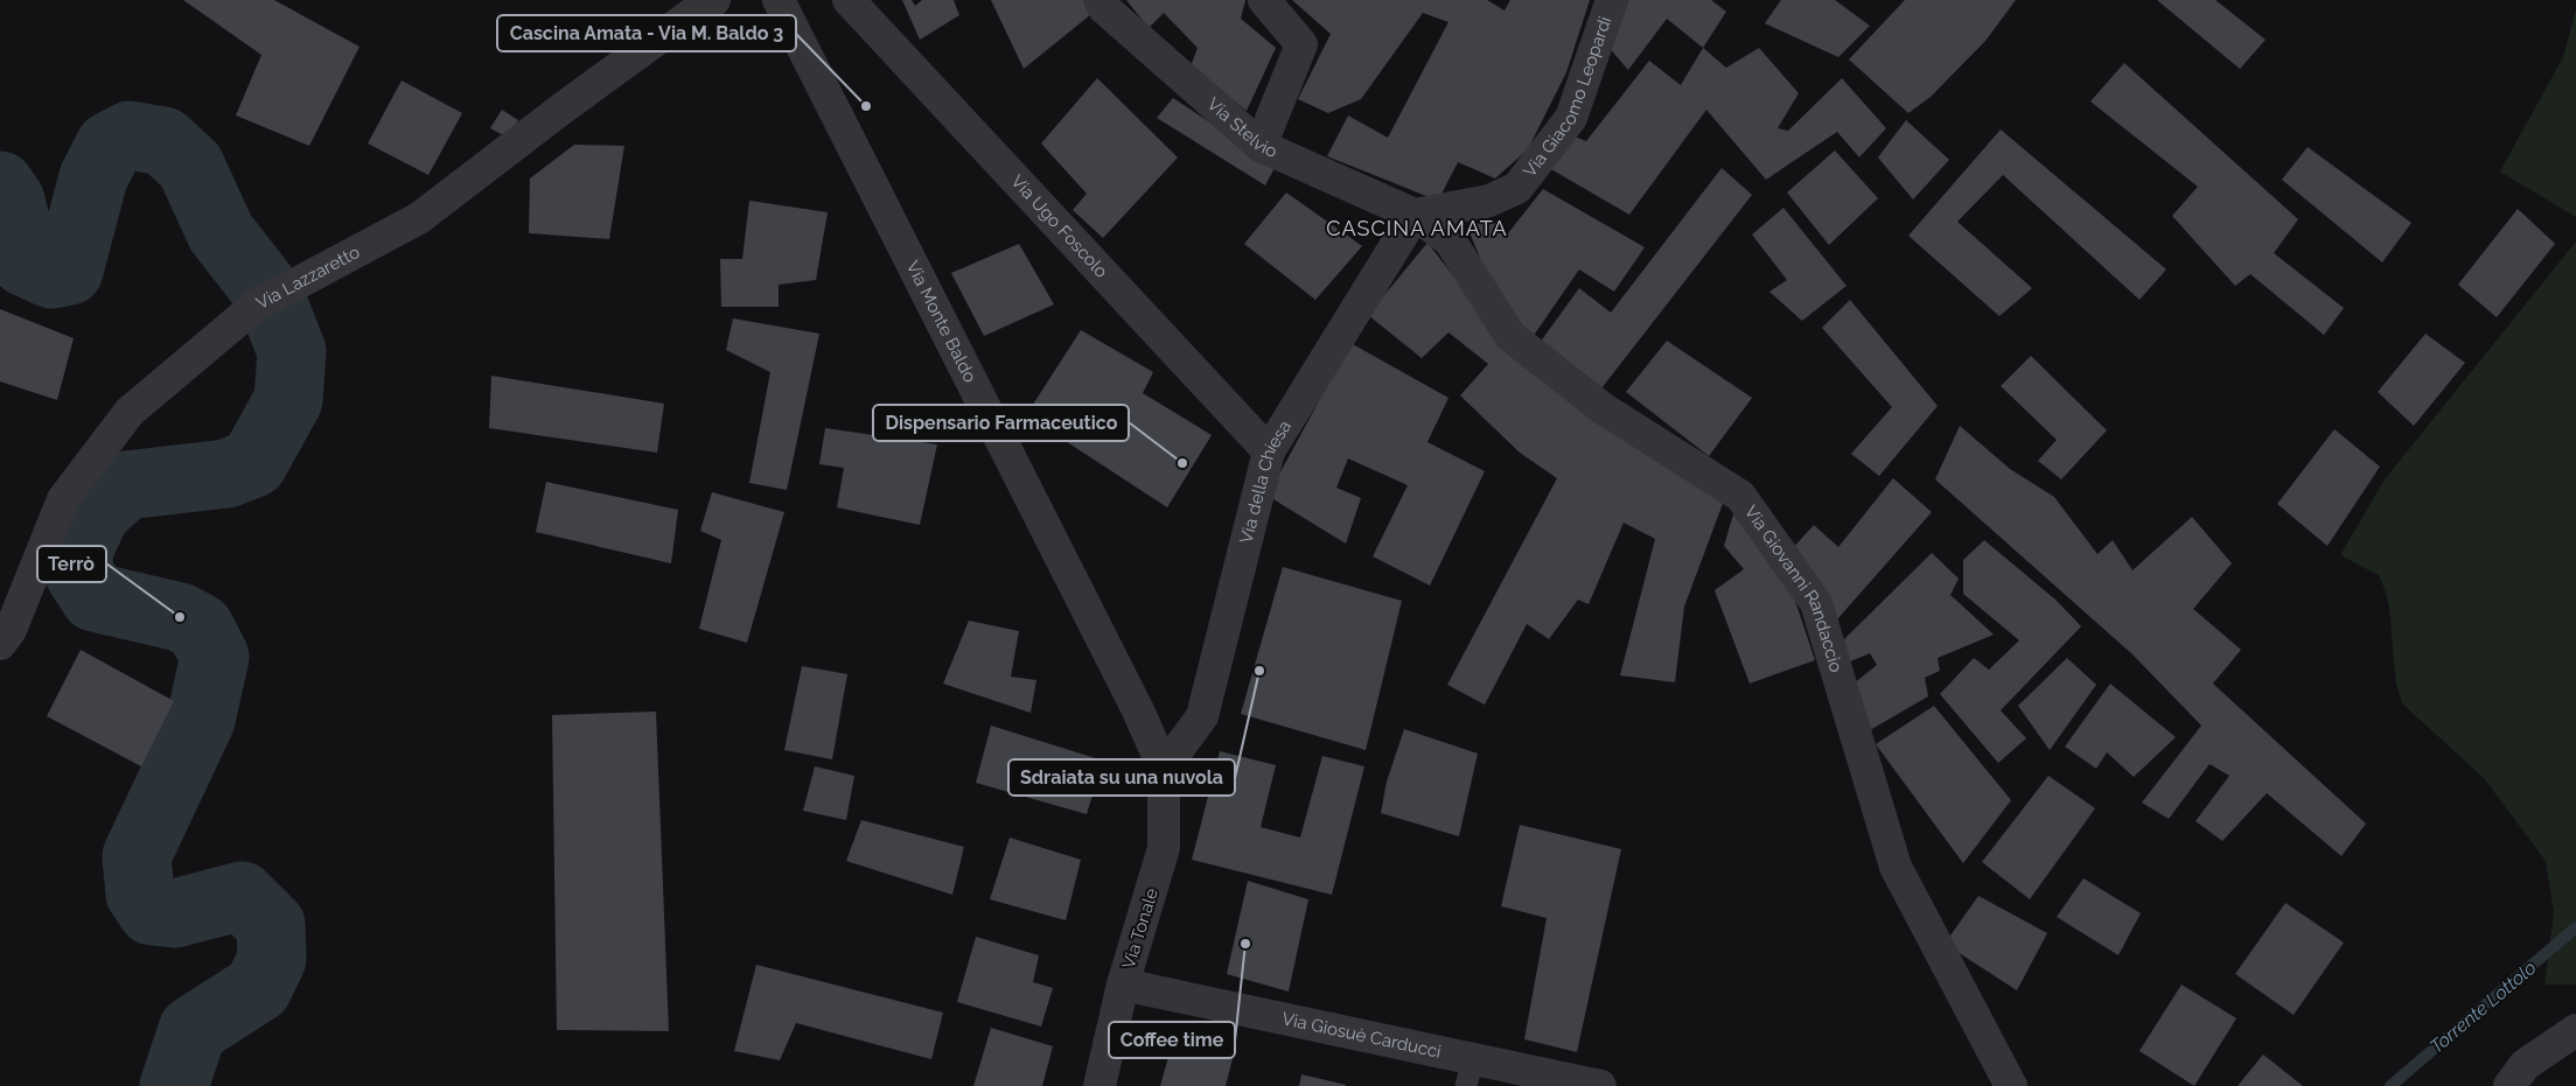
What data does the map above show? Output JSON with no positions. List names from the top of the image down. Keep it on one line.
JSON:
{"streets":{"street":["Via Giacomo Leopardi","Via Stelvio","Via Ugo Foscolo","Via Lazzaretto","Via Monte Baldo","Via della Chiesa","Via Giovanni Randaccio","Via Tonale","Via Giosuè Carducci"]},"crossings":[["Via Giacomo Leopardi","Via Stelvio"],["Via Giacomo Leopardi","Via della Chiesa"],["Via Giacomo Leopardi","Via Giovanni Randaccio"],["Via Stelvio","Via della Chiesa"],["Via Stelvio","Via Giovanni Randaccio"],["Via Ugo Foscolo","Via della Chiesa"],["Via Monte Baldo","Via della Chiesa"],["Via Monte Baldo","Via Tonale"],["Via della Chiesa","Via Giovanni Randaccio"],["Via della Chiesa","Via Tonale"],["Via Tonale","Via Giosuè Carducci"]],"districts":["CASCINA AMATA"],"water":["Torrente Lottolo"],"places":["Cascina Amata - Via M. Baldo 3","Dispensario Farmaceutico","Terrò","Sdraiata su una nuvola","Coffee time"]}
